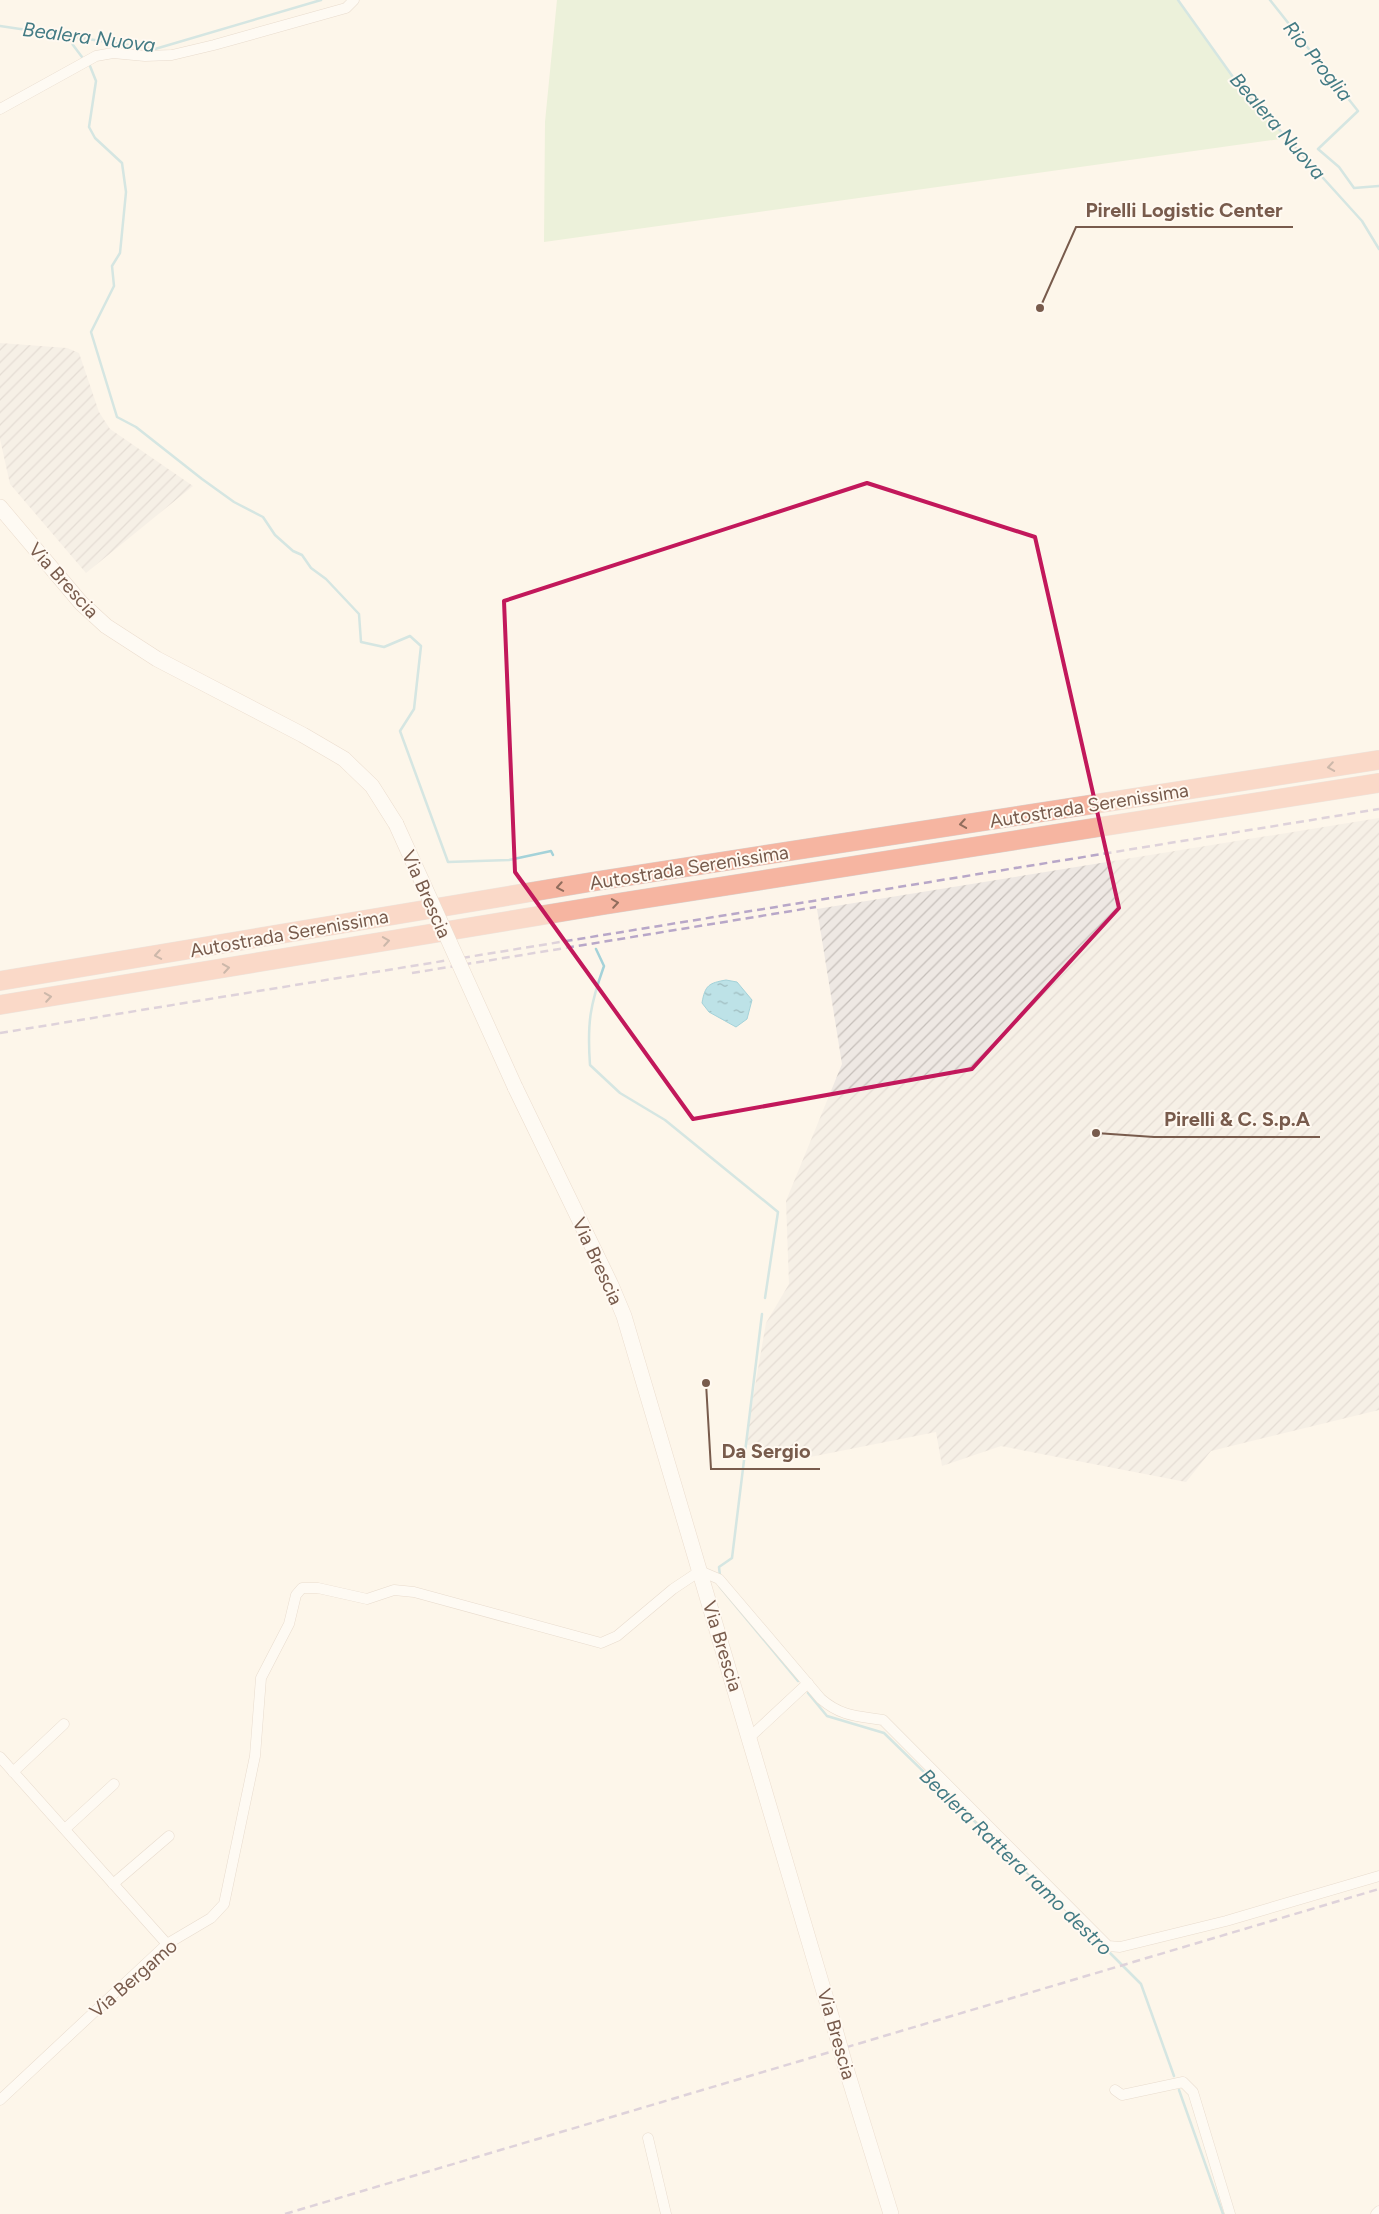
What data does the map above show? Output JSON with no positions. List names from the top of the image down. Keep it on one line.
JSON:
{"streets":{"highway":["Autostrada Serenissima"],"main road":["Via Brescia"],"street":["Via Bergamo"]},"crossings":[["Via Brescia","Via Bergamo"]],"water":["Bealera Nuova","Rio Proglia","Bealera Rattera ramo destro"],"places":["Pirelli Logistic Center","Pirelli & C. S.p.A","Da Sergio"]}
